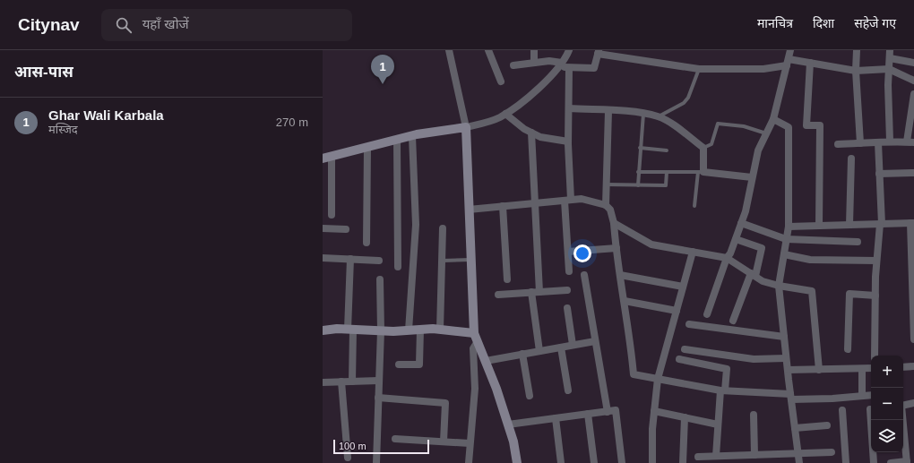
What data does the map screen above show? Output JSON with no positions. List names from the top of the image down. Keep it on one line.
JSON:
{"scale_bar":"100 m","page":{"header":"Citynav","search":"यहाँ खोजें","nav":["मानचित्र","दिशा","सहेजे गए"],"heading":"आस-पास","pins":"1","list":[{"mark":"1","name":"Ghar Wali Karbala","note":"मस्जिद","value":"270 m"}],"map_buttons":["+","−"],"scale":"100 m"}}
